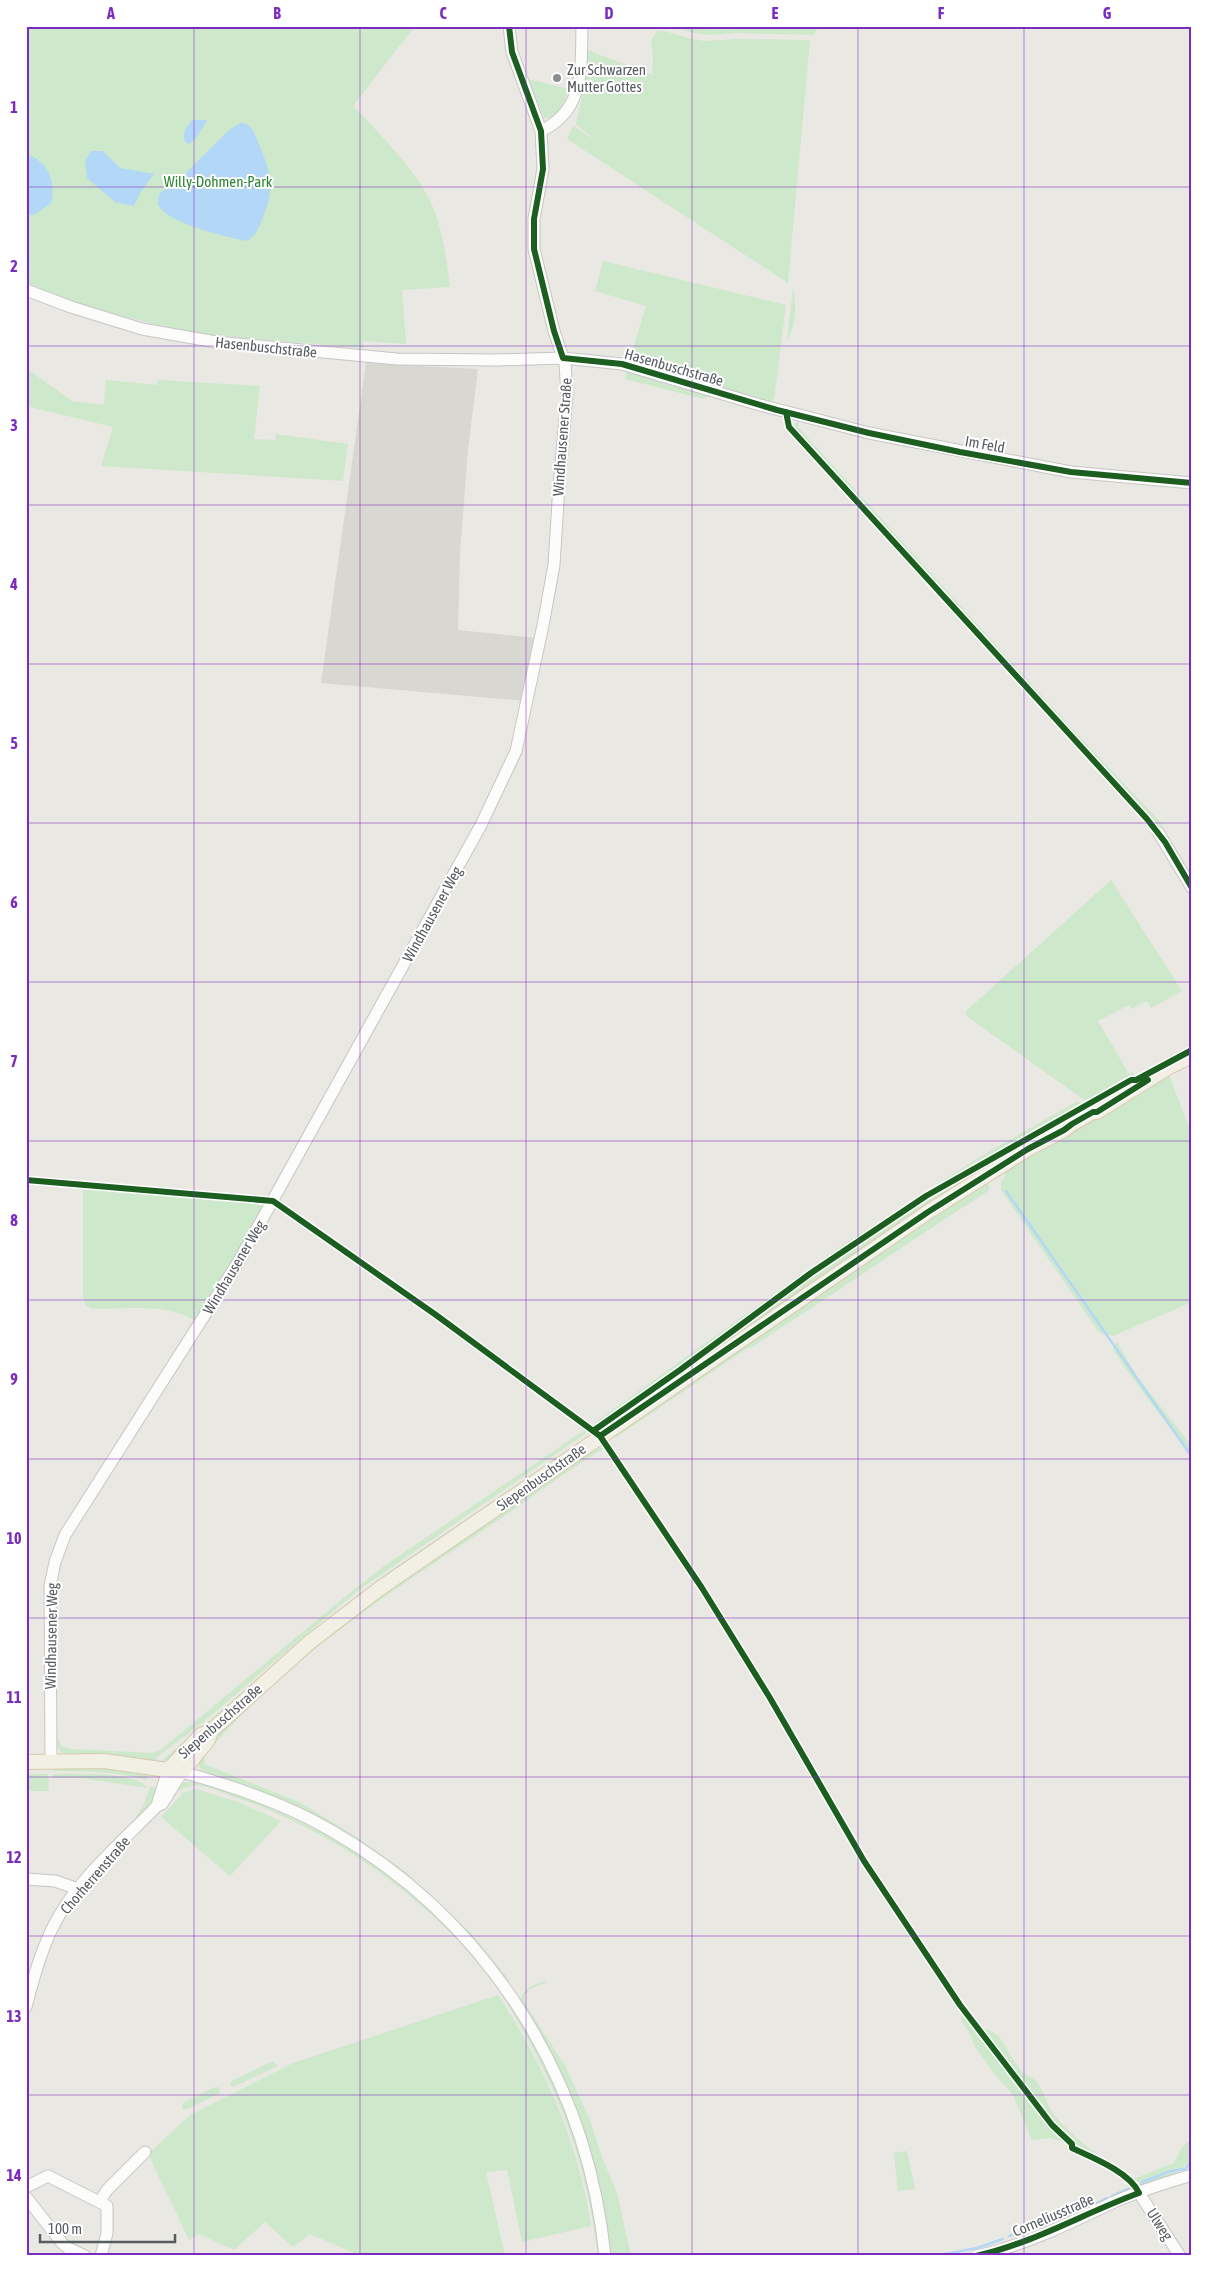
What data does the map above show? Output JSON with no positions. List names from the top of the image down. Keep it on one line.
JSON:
{"streets":{"main road":["Siepenbuschstraße"],"street":["Hasenbuschstraße","Windhausener Straße","Im Feld","Windhausener Weg","Chorherrenstraße","Corneliusstraße","Ulweg"]},"crossings":[["Hasenbuschstraße","Windhausener Straße"],["Hasenbuschstraße","Im Feld"],["Windhausener Straße","Windhausener Weg"],["Siepenbuschstraße","Chorherrenstraße"],["Corneliusstraße","Ulweg"]],"parks":["Willy-Dohmen-Park"],"places":["Zur Schwarzen Mutter Gottes"],"scale_bar":"100 m","grid":{"columns":["A","B","C","D","E","F","G"],"rows":["1","2","3","4","5","6","7","8","9","10","11","12","13","14"]}}
